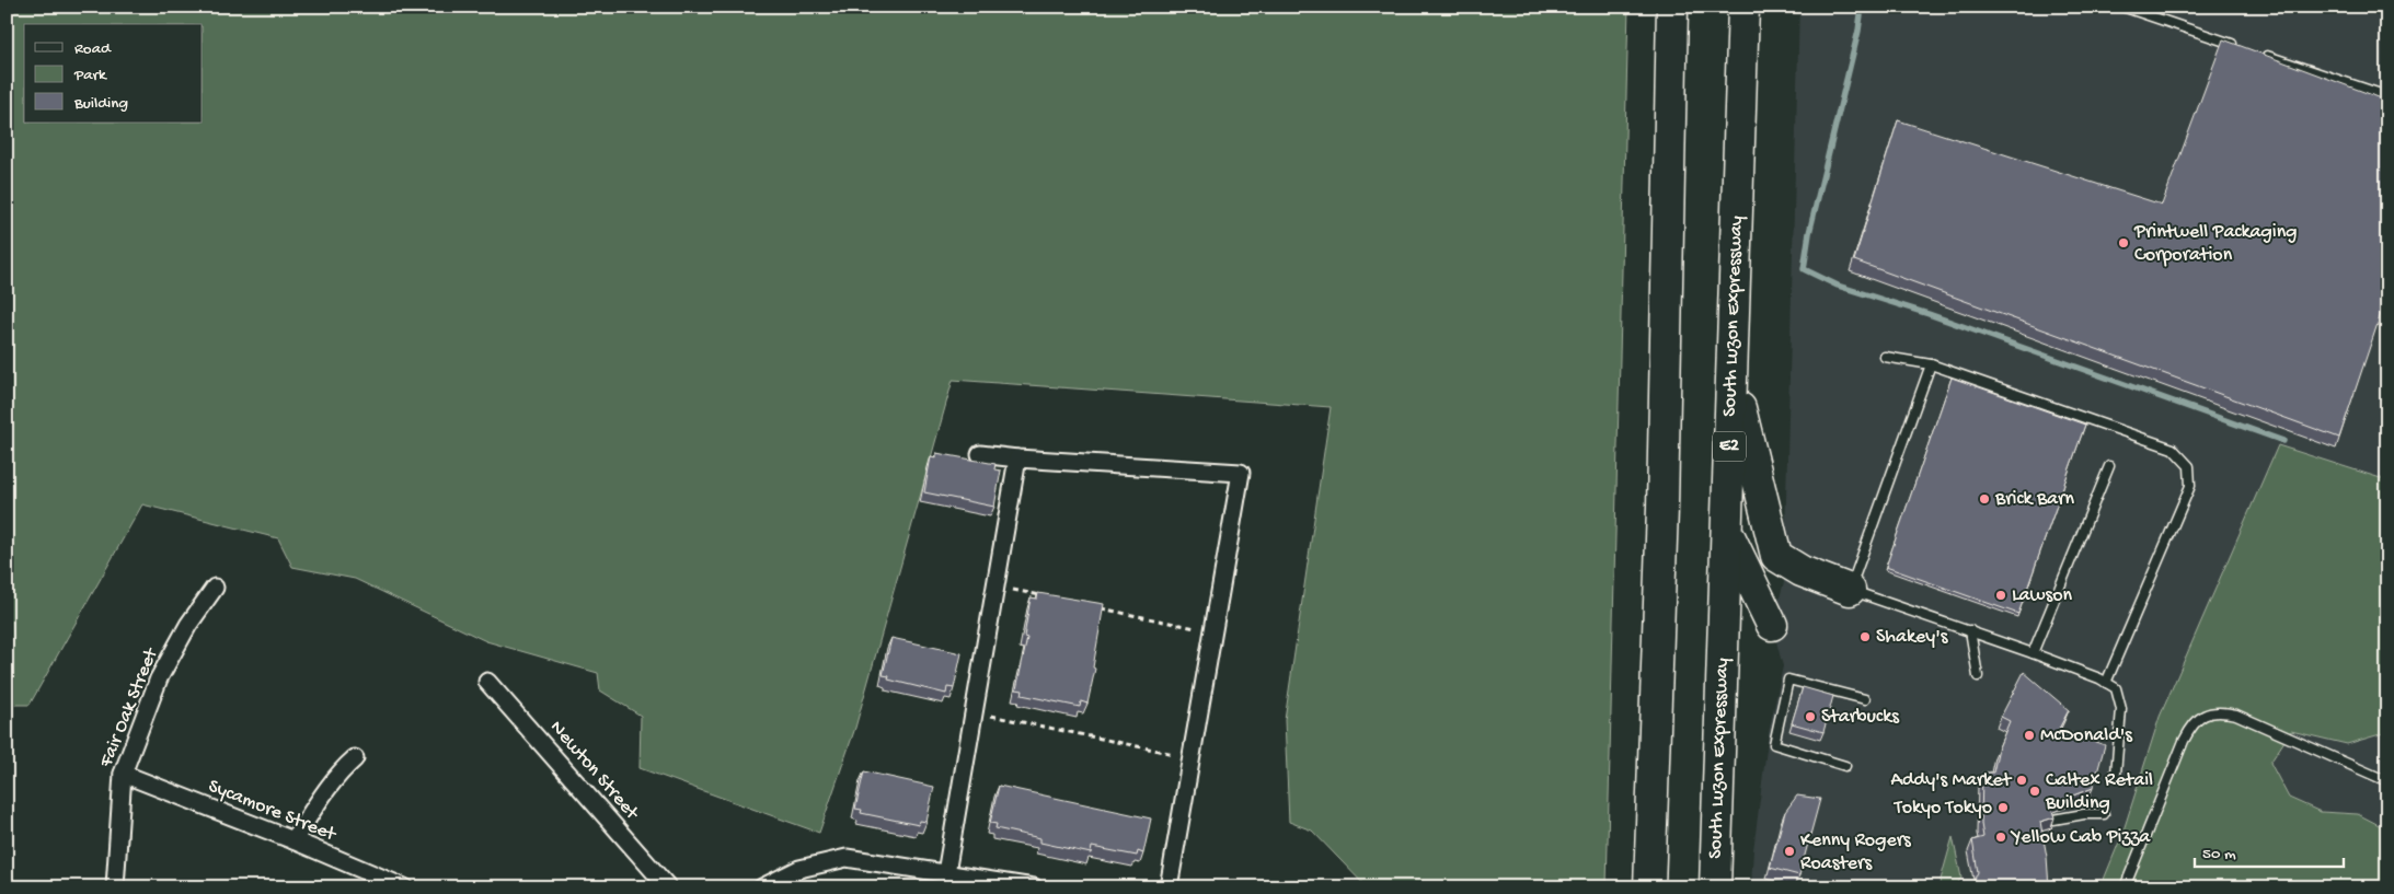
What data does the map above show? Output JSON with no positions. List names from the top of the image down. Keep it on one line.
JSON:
{"streets":{"highway":["South Luzon Expressway","E2"],"street":["Fair Oak Street","Newton Street","Sycamore Street"]},"crossings":[["Fair Oak Street","Sycamore Street"]],"places":["Printwell Packaging Corporation","Brick Barn","Lawson","Shakey's","Starbucks","McDonald's","Addy's Market","Caltex Retail Building","Tokyo Tokyo","Yellow Cab Pizza","Kenny Rogers Roasters"],"legend":["Road","Park","Building"],"scale_bar":"50 m"}
